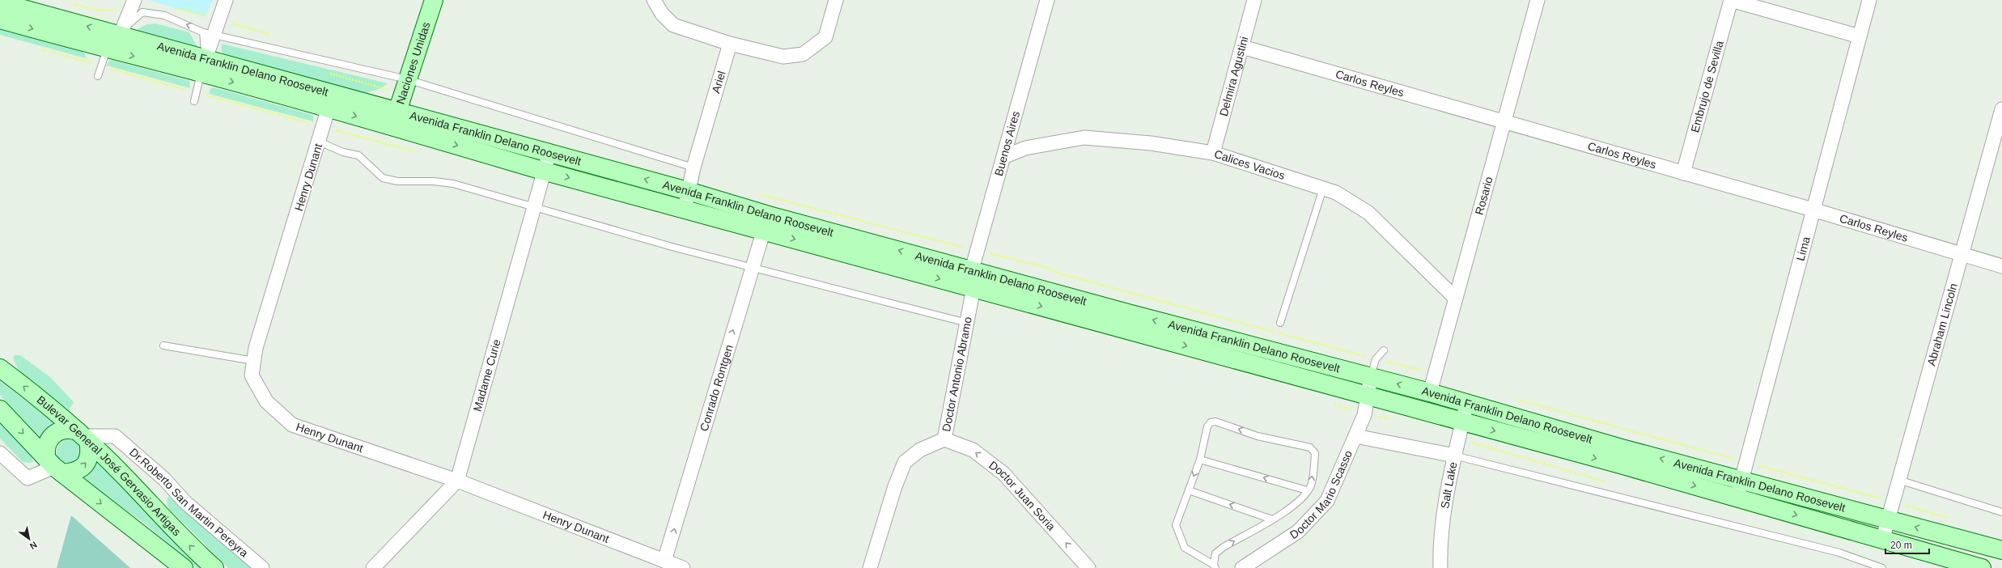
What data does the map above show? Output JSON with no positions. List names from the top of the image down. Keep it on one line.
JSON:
{"streets":{"main road":["Naciones Unidas","Avenida Franklin Delano Roosevelt","Bulevar General José Gervasio Artigas"],"street":["Delmira Agustini","Ariel","Carlos Reyles","Embrujo de Sevilla","Buenos Aires","Calices Vacios","Henry Dunant","Rosario","Lima","Abraham Lincoln","Doctor Antonio Abramo","Madame Curie","Conrado Rontgen","Salt Lake","Doctor Mario Scasso","Doctor Juan Soria","Dr.Roberto San Martin Pereyra"]},"crossings":[["Naciones Unidas","Avenida Franklin Delano Roosevelt"],["Avenida Franklin Delano Roosevelt","Ariel"],["Avenida Franklin Delano Roosevelt","Buenos Aires"],["Avenida Franklin Delano Roosevelt","Henry Dunant"],["Avenida Franklin Delano Roosevelt","Rosario"],["Avenida Franklin Delano Roosevelt","Lima"],["Avenida Franklin Delano Roosevelt","Abraham Lincoln"],["Avenida Franklin Delano Roosevelt","Doctor Antonio Abramo"],["Avenida Franklin Delano Roosevelt","Madame Curie"],["Avenida Franklin Delano Roosevelt","Conrado Rontgen"],["Avenida Franklin Delano Roosevelt","Salt Lake"],["Avenida Franklin Delano Roosevelt","Doctor Mario Scasso"],["Delmira Agustini","Carlos Reyles"],["Delmira Agustini","Calices Vacios"],["Carlos Reyles","Embrujo de Sevilla"],["Carlos Reyles","Rosario"],["Carlos Reyles","Lima"],["Carlos Reyles","Abraham Lincoln"],["Buenos Aires","Calices Vacios"],["Buenos Aires","Doctor Antonio Abramo"],["Calices Vacios","Rosario"],["Henry Dunant","Madame Curie"],["Henry Dunant","Conrado Rontgen"],["Doctor Antonio Abramo","Doctor Juan Soria"],["Bulevar General José Gervasio Artigas","Dr.Roberto San Martin Pereyra"]],"one_way":["Conrado Rontgen","Doctor Juan Soria"],"scale_bar":"20 m","north":"bottom right"}
